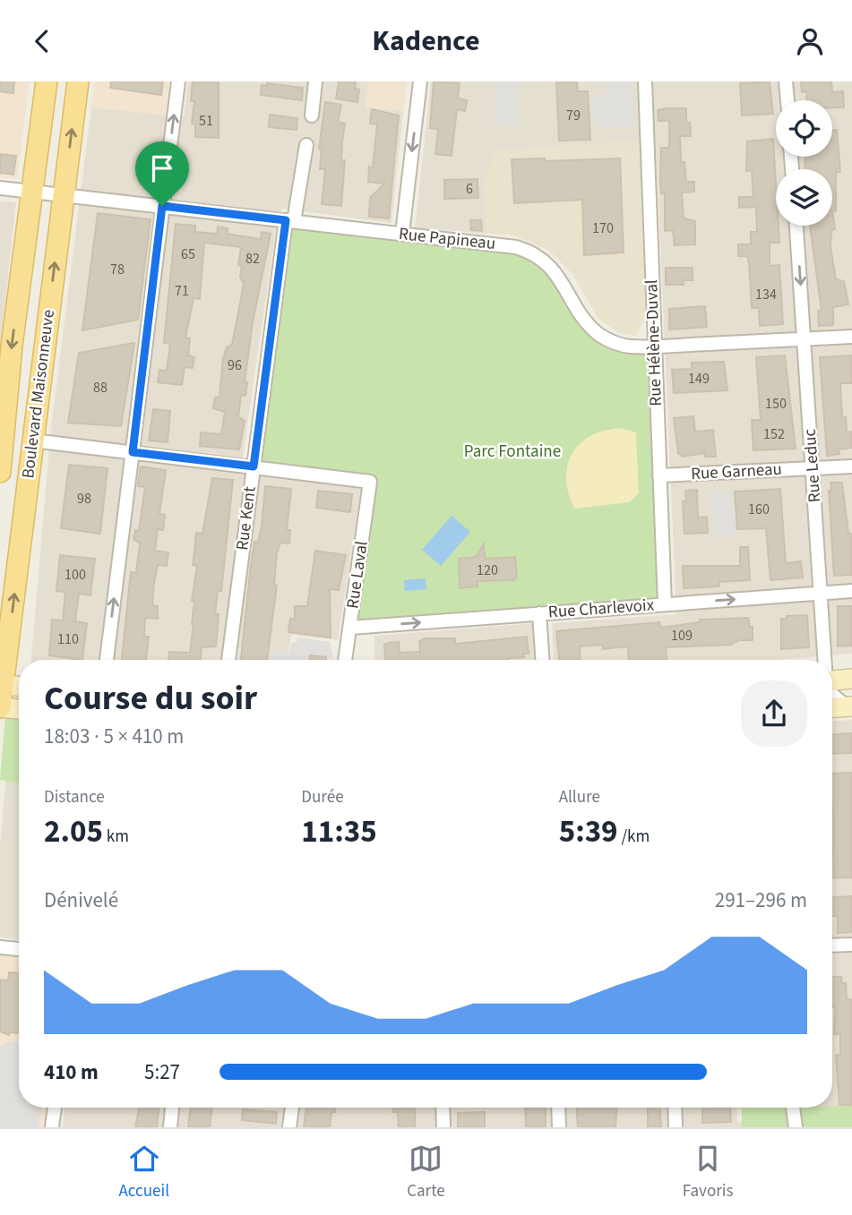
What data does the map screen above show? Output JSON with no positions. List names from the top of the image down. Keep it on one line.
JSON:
{"streets":{"main road":["Boulevard Maisonneuve"],"street":["Rue Papineau","Rue Hélène-Duval","Rue Leduc","Rue Garneau","Rue Kent","Rue Laval","Rue Charlevoix"]},"crossings":[["Rue Papineau","Rue Hélène-Duval"],["Rue Papineau","Boulevard Maisonneuve"],["Rue Papineau","Rue Leduc"],["Rue Papineau","Rue Kent"],["Rue Hélène-Duval","Rue Garneau"],["Rue Hélène-Duval","Rue Charlevoix"],["Rue Leduc","Rue Garneau"],["Rue Leduc","Rue Charlevoix"],["Rue Kent","Rue Laval"],["Rue Laval","Rue Charlevoix"]],"one_way":["Rue Charlevoix"],"parks":["Parc Fontaine"],"house_numbers":["79","51","6","170","65","82","78","71","134","96","149","88","150","152","98","160","120","100","109","110"],"page":{"header":"Kadence","heading":["Course du soir","18:03 · 5 × 410 m"],"stats":[["Distance","2.05 km"],["Durée","11:35"],["Allure","5:39 /km"]],"chart":["Dénivelé","291–296 m"],"list":[{"name":"410 m","note":"5:27"}],"tabs":["Accueil","Carte","Favoris"]}}
